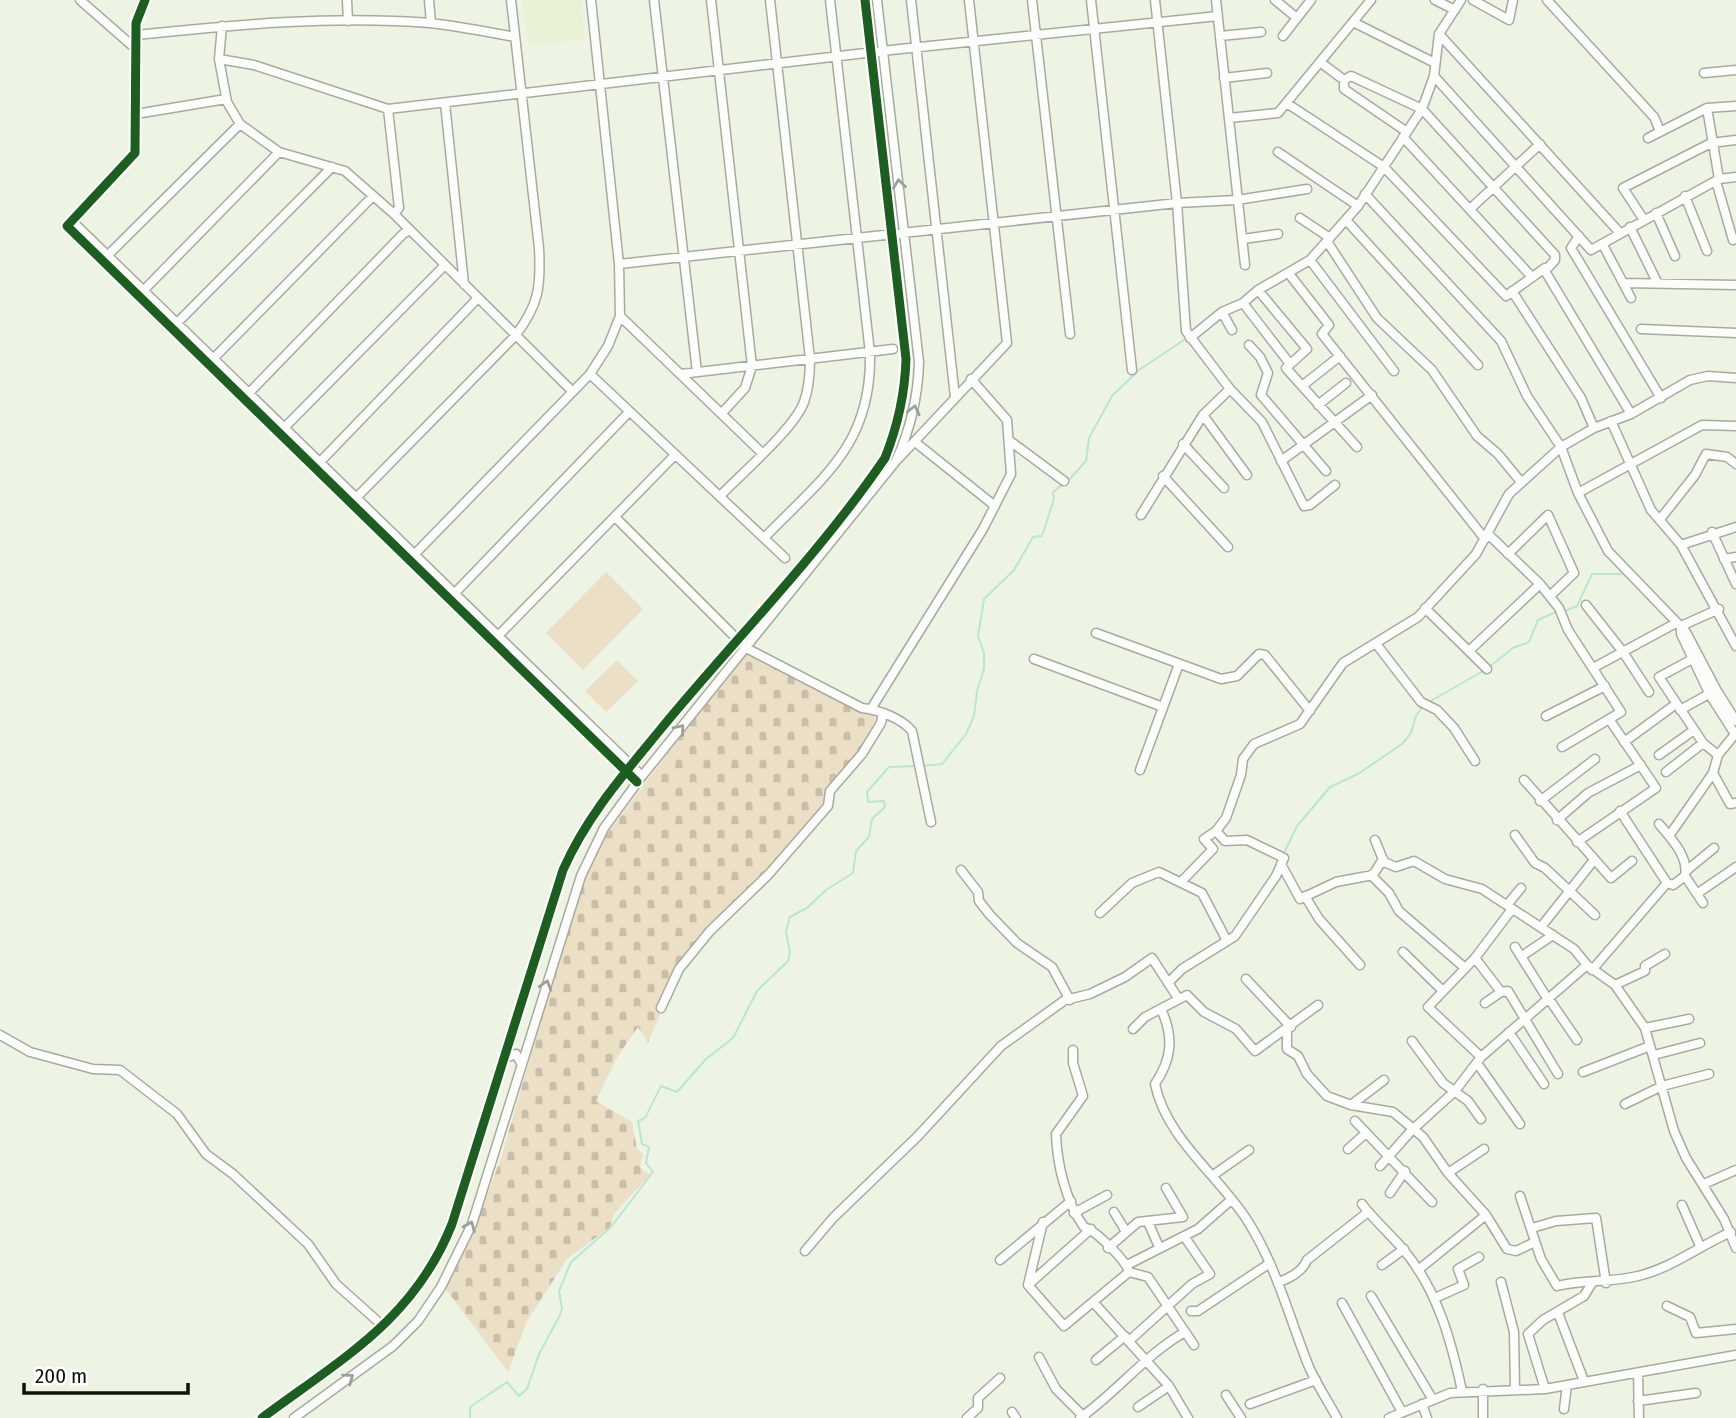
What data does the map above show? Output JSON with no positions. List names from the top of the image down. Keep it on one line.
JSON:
{"scale_bar":"200 m"}
